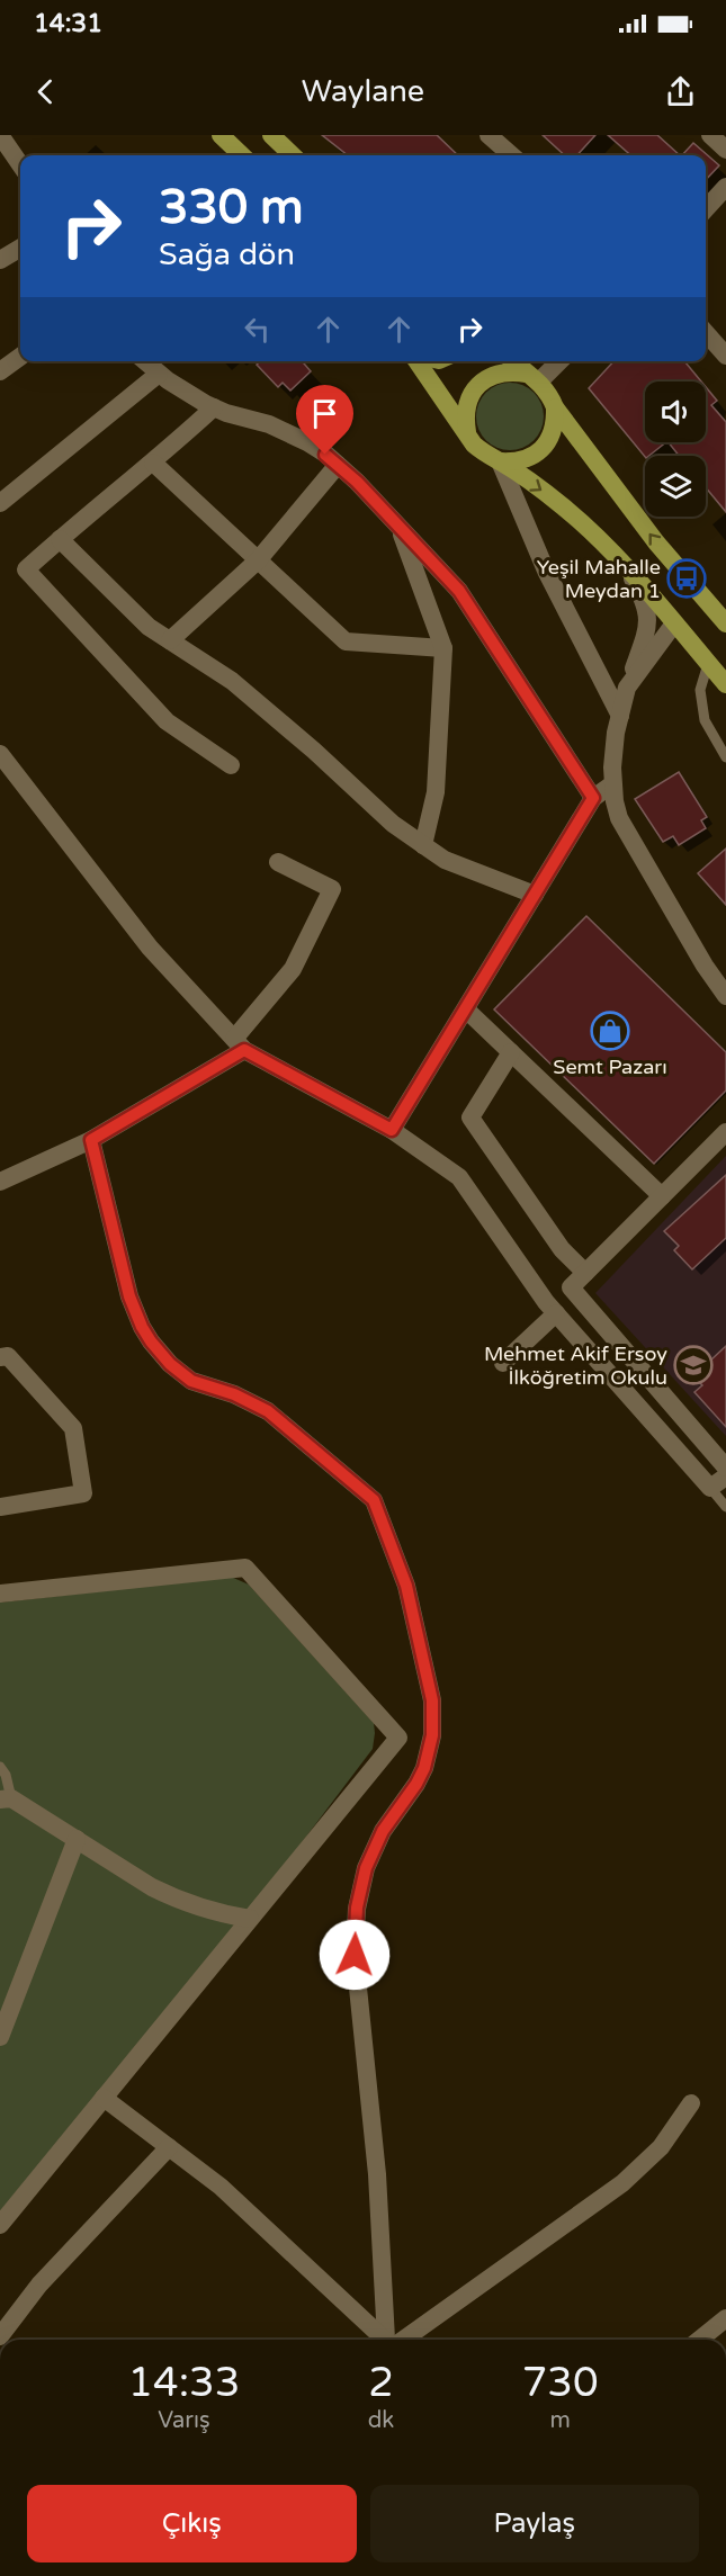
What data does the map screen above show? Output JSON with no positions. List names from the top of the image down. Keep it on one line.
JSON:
{"places":{"bus stop":["Yeşil Mahalle Meydan 1"],"shop":["Semt Pazarı"],"school or university":["Mehmet Akif Ersoy İlköğretim Okulu"]},"page":{"status":"14:31","header":"Waylane","turn":["330 m","Sağa dön"],"eta":["14:33","Varış","2","dk","730","m"],"buttons":["Çıkış","Paylaş"]}}
